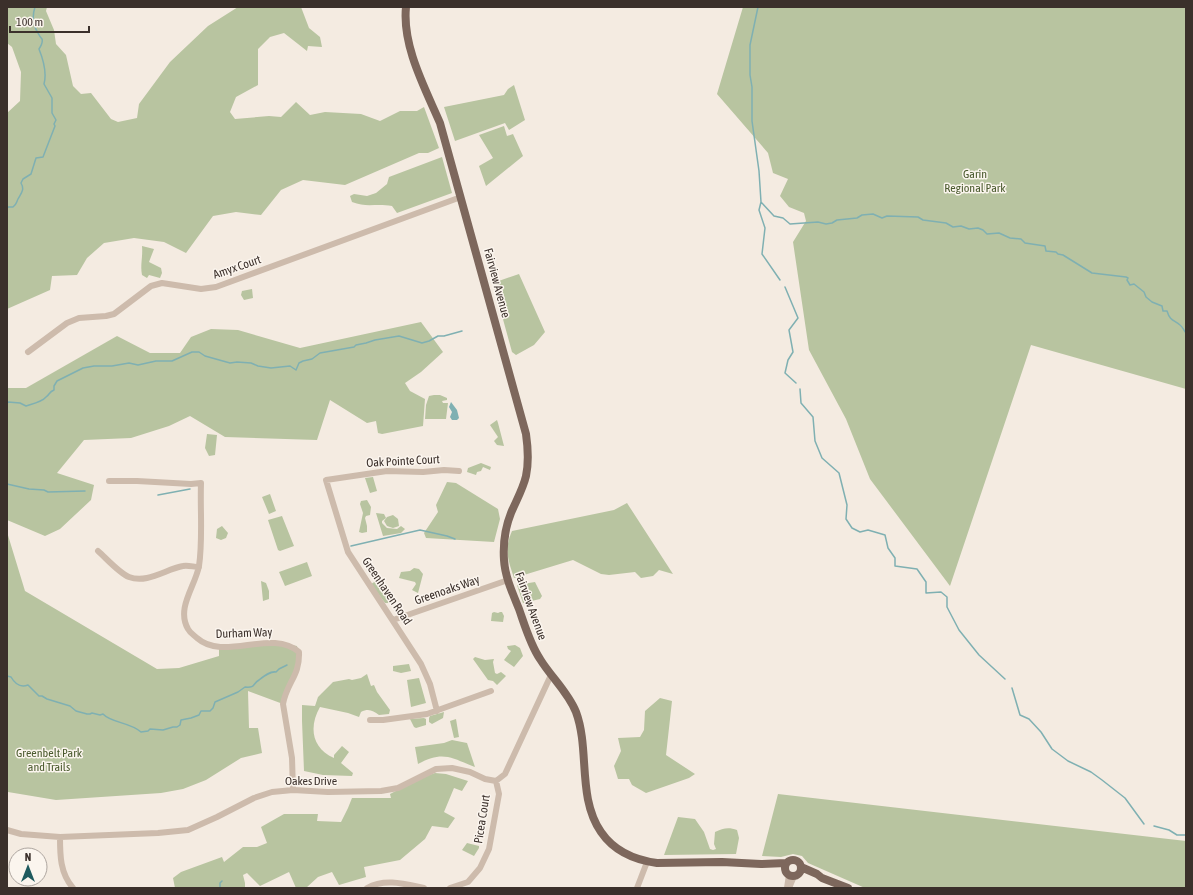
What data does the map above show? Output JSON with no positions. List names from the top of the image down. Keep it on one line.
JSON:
{"streets":{"main road":["Fairview Avenue"],"street":["Amyx Court","Oak Pointe Court","Greenoaks Way","Greenhaven Road","Durham Way","Oakes Drive","Picea Court"]},"crossings":[["Amyx Court","Fairview Avenue"],["Fairview Avenue","Greenoaks Way"],["Oak Pointe Court","Greenhaven Road"],["Greenoaks Way","Greenhaven Road"],["Durham Way","Oakes Drive"],["Oakes Drive","Picea Court"]],"parks":["Garin Regional Park","Greenbelt Park and Trails"],"scale_bar":"100 m","north":"top"}
